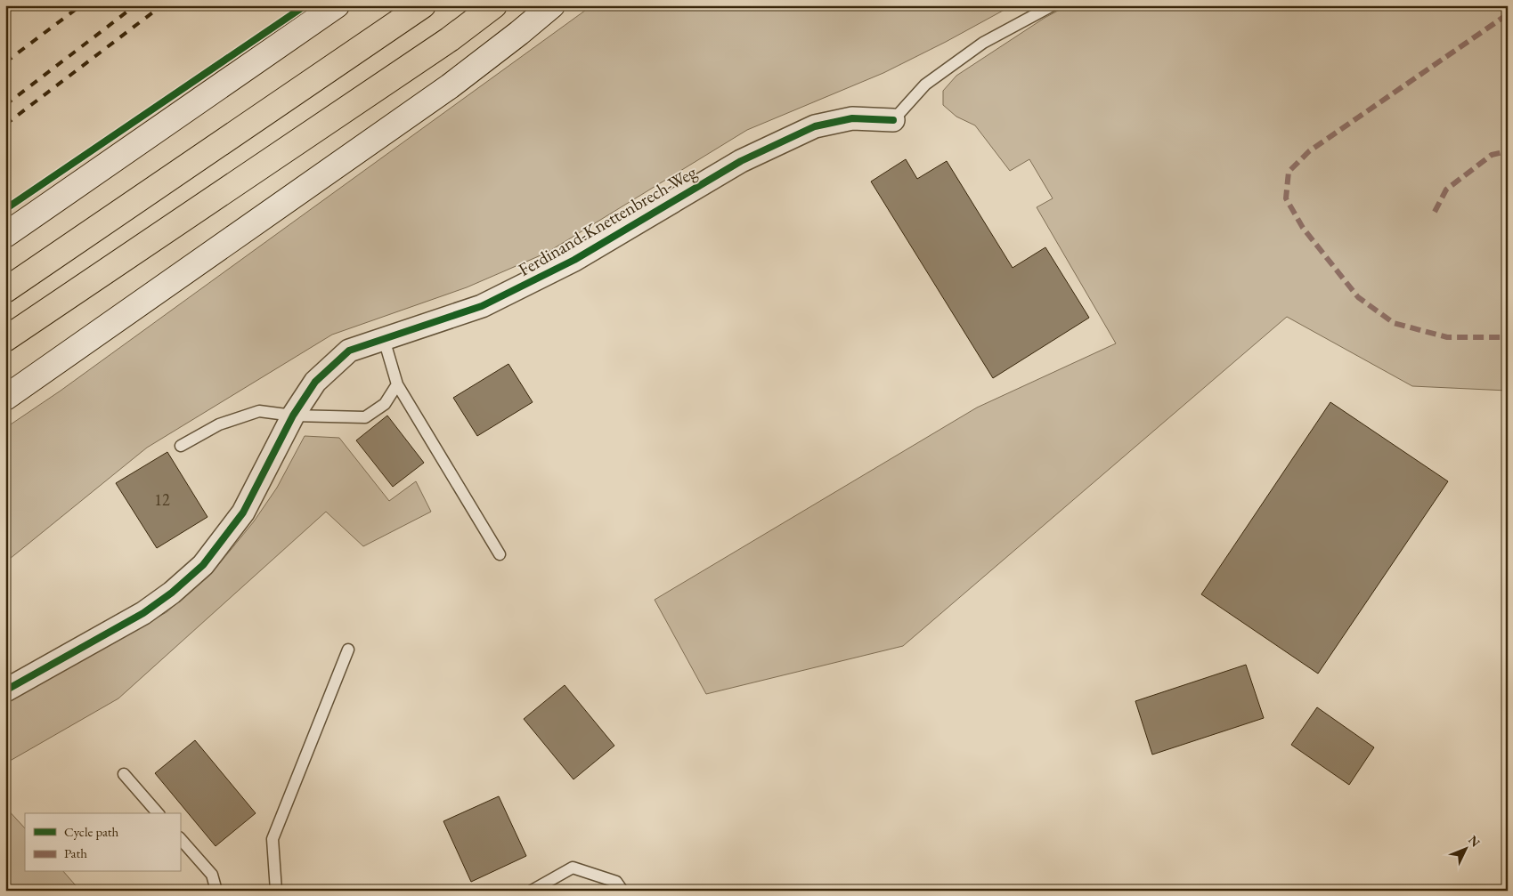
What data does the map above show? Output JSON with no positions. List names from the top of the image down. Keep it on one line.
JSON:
{"streets":{"street":["Ferdinand-Knettenbrech-Weg"]},"house_numbers":["12"],"legend":["Cycle path","Path"],"north":"top right"}
